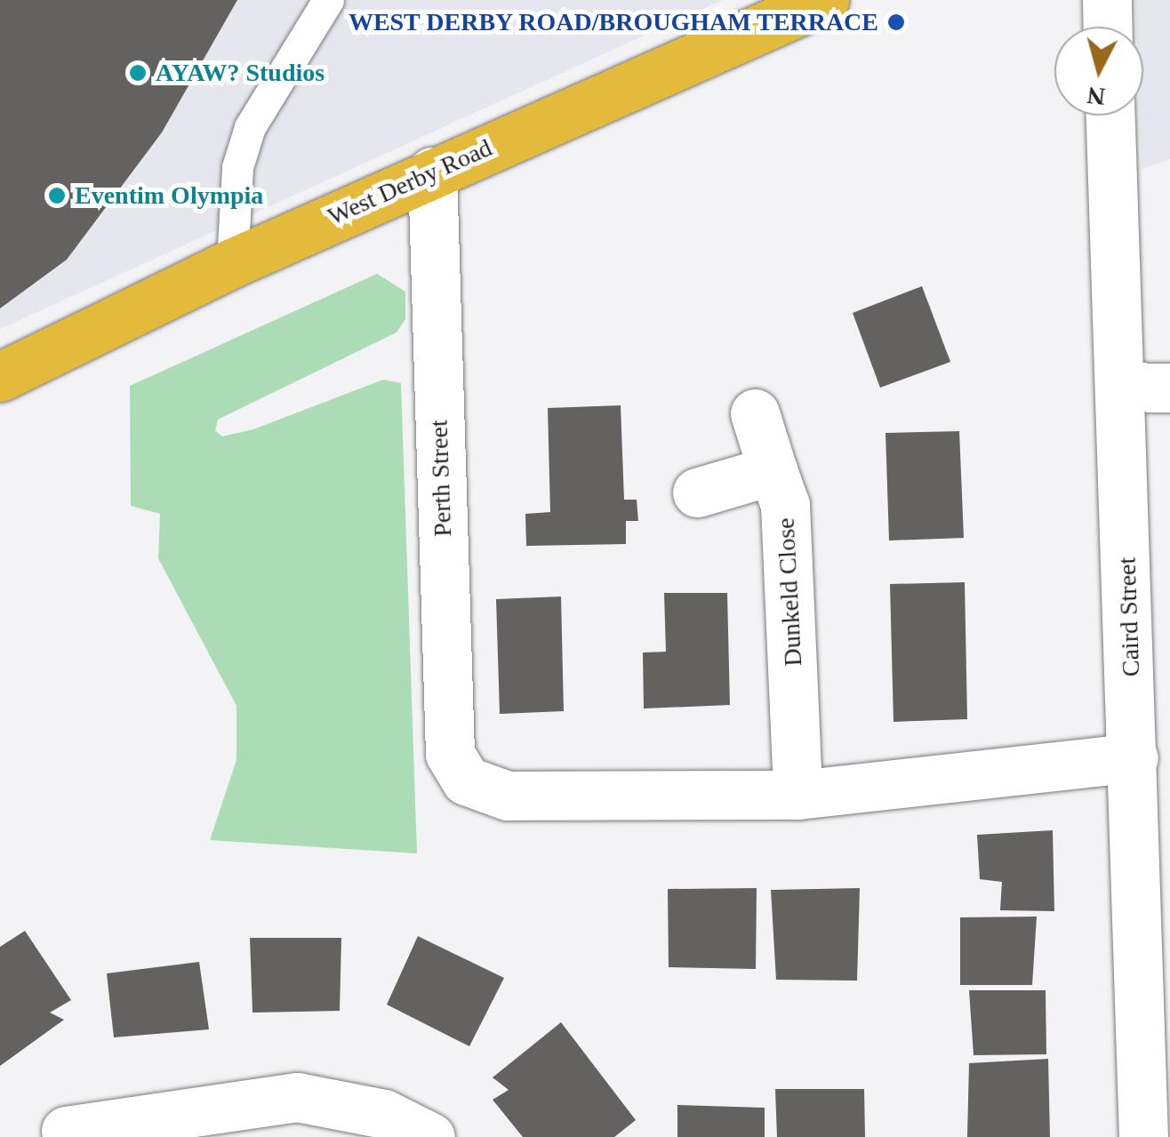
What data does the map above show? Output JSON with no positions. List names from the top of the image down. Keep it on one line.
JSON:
{"streets":{"highway":["West Derby Road"],"street":["Perth Street","Dunkeld Close","Caird Street"]},"crossings":[["West Derby Road","Perth Street"],["Perth Street","Dunkeld Close"]],"places":["WEST DERBY ROAD/BROUGHAM TERRACE","AYAW? Studios","Eventim Olympia"],"north":"bottom"}
